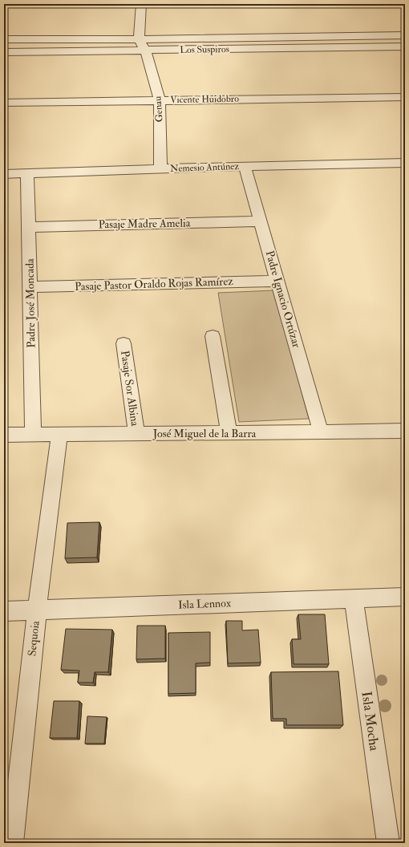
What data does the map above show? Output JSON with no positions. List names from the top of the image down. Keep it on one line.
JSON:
{"streets":{"street":["Los Suspiros","Vicente Huidobro","Genau","Nemesio Antúnez","Pasaje Madre Amelia","Pasaje Pastor Oraldo Rojas Ramírez","Padre Ignacio Ortúzar","Padre José Moncada","Pasaje Sor Albina","José Miguel de la Barra","Isla Lennox","Sequoia","Isla Mocha"]},"crossings":[["Los Suspiros","Genau"],["Vicente Huidobro","Genau"],["Genau","Nemesio Antúnez"],["Nemesio Antúnez","Padre Ignacio Ortúzar"],["Nemesio Antúnez","Padre José Moncada"],["Pasaje Madre Amelia","Padre Ignacio Ortúzar"],["Pasaje Madre Amelia","Padre José Moncada"],["Pasaje Pastor Oraldo Rojas Ramírez","Padre Ignacio Ortúzar"],["Pasaje Pastor Oraldo Rojas Ramírez","Padre José Moncada"],["Padre Ignacio Ortúzar","José Miguel de la Barra"],["Padre José Moncada","José Miguel de la Barra"],["Pasaje Sor Albina","José Miguel de la Barra"],["José Miguel de la Barra","Sequoia"],["Isla Lennox","Sequoia"],["Isla Lennox","Isla Mocha"]]}
